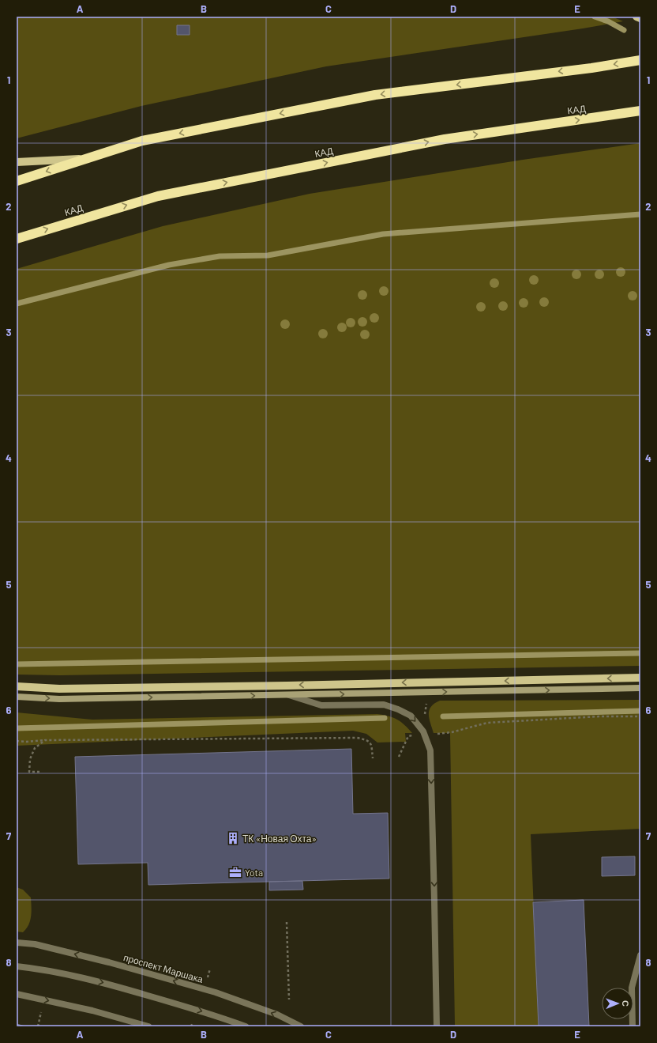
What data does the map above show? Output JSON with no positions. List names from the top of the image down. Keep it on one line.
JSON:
{"streets":{"highway":["КАД"],"street":["проспект Маршака"]},"places":{"building":["ТК «Новая Охта»"],"office":["Yota"]},"north":"right","grid":{"columns":["A","B","C","D","E"],"rows":["1","2","3","4","5","6","7","8"]}}
